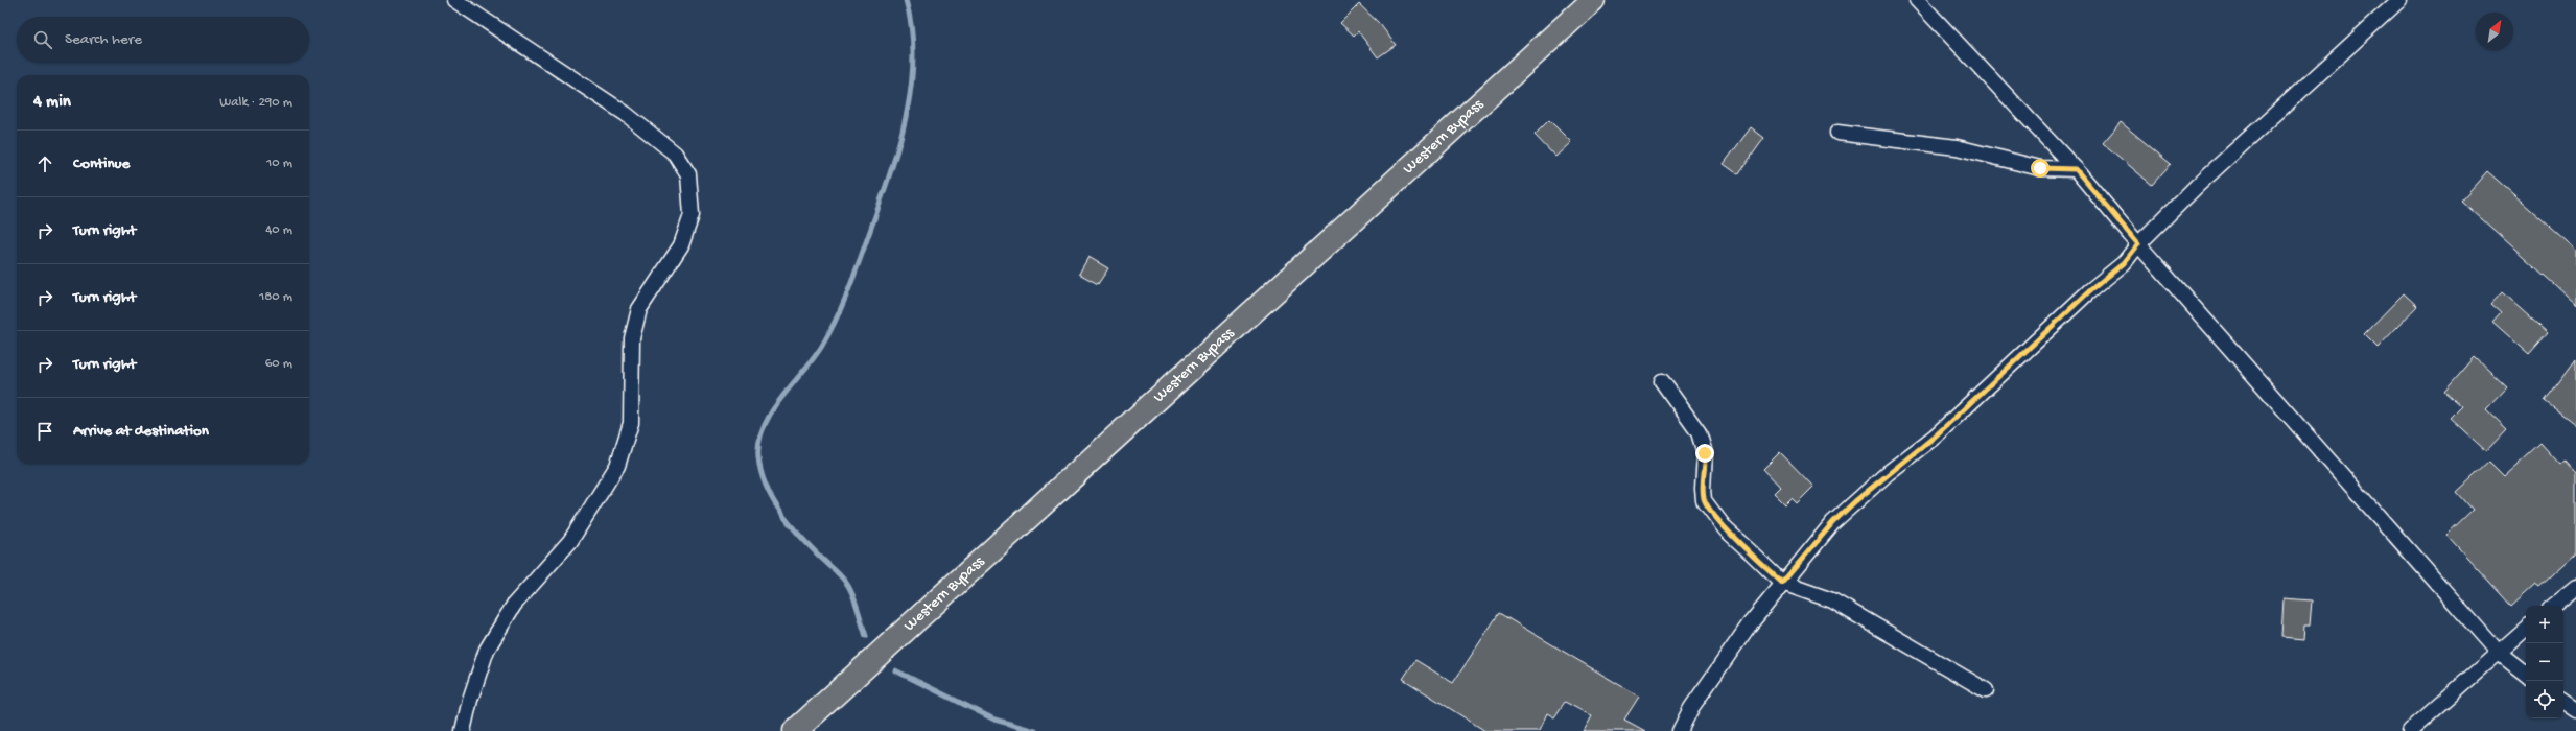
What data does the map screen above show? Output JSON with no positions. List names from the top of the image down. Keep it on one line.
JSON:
{"streets":{"main road":["Western Bypass"]},"north":"top right","page":{"search":"Search here","heading":["4 min","Walk · 290 m"],"list":[["Continue","10 m"],["Turn right","40 m"],["Turn right","180 m"],["Turn right","60 m"],"Arrive at destination"],"map_buttons":["+","−"]}}
